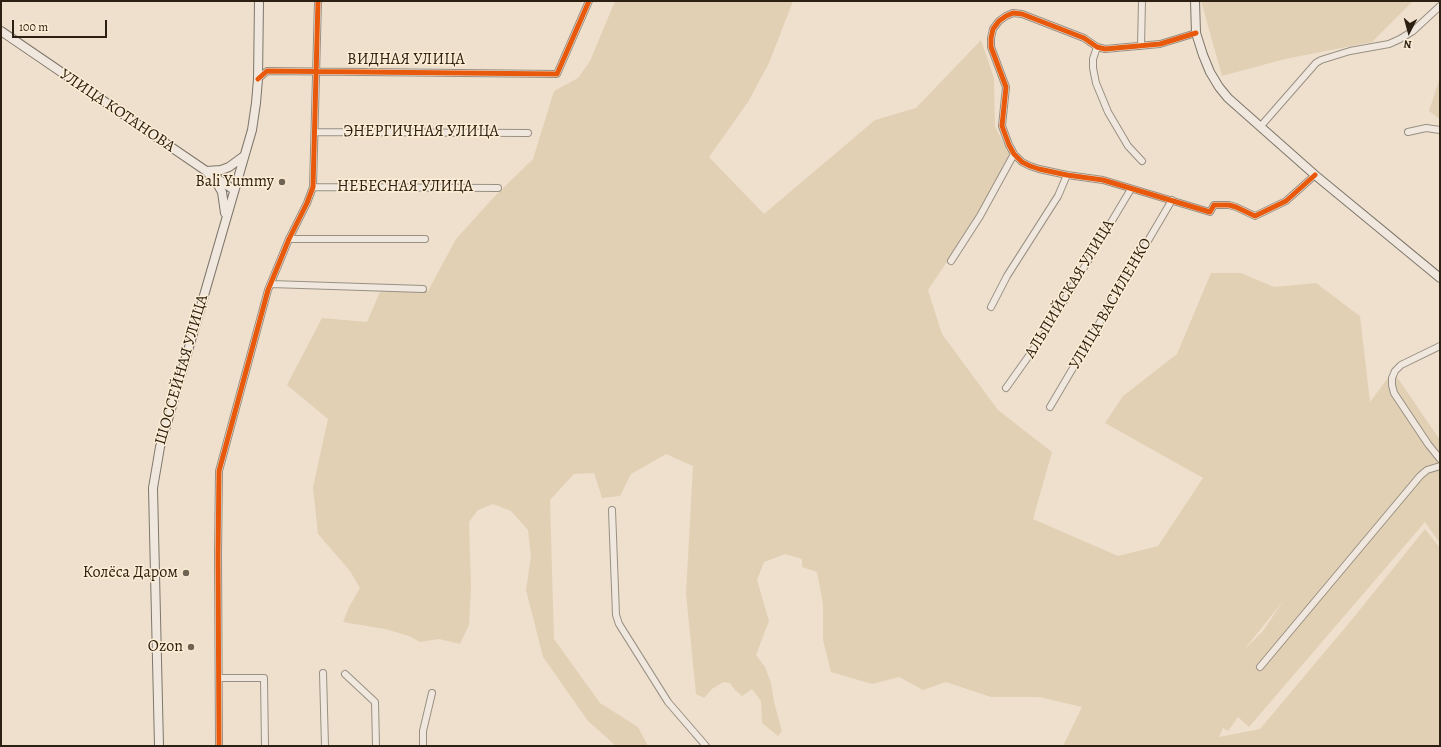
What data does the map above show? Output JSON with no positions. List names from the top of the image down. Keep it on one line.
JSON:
{"streets":{"street":["ВИДНАЯ УЛИЦА","УЛИЦА КОТАНОВА","ЭНЕРГИЧНАЯ УЛИЦА","НЕБЕСНАЯ УЛИЦА","АЛЬПИЙСКАЯ УЛИЦА","УЛИЦА ВАСИЛЕНКО","ШОССЕЙНАЯ УЛИЦА"]},"crossings":[["ВИДНАЯ УЛИЦА","ШОССЕЙНАЯ УЛИЦА"],["УЛИЦА КОТАНОВА","ШОССЕЙНАЯ УЛИЦА"]],"places":["Bali Yummy","Колёса Даром","Ozon"],"scale_bar":"100 m","north":"bottom"}
